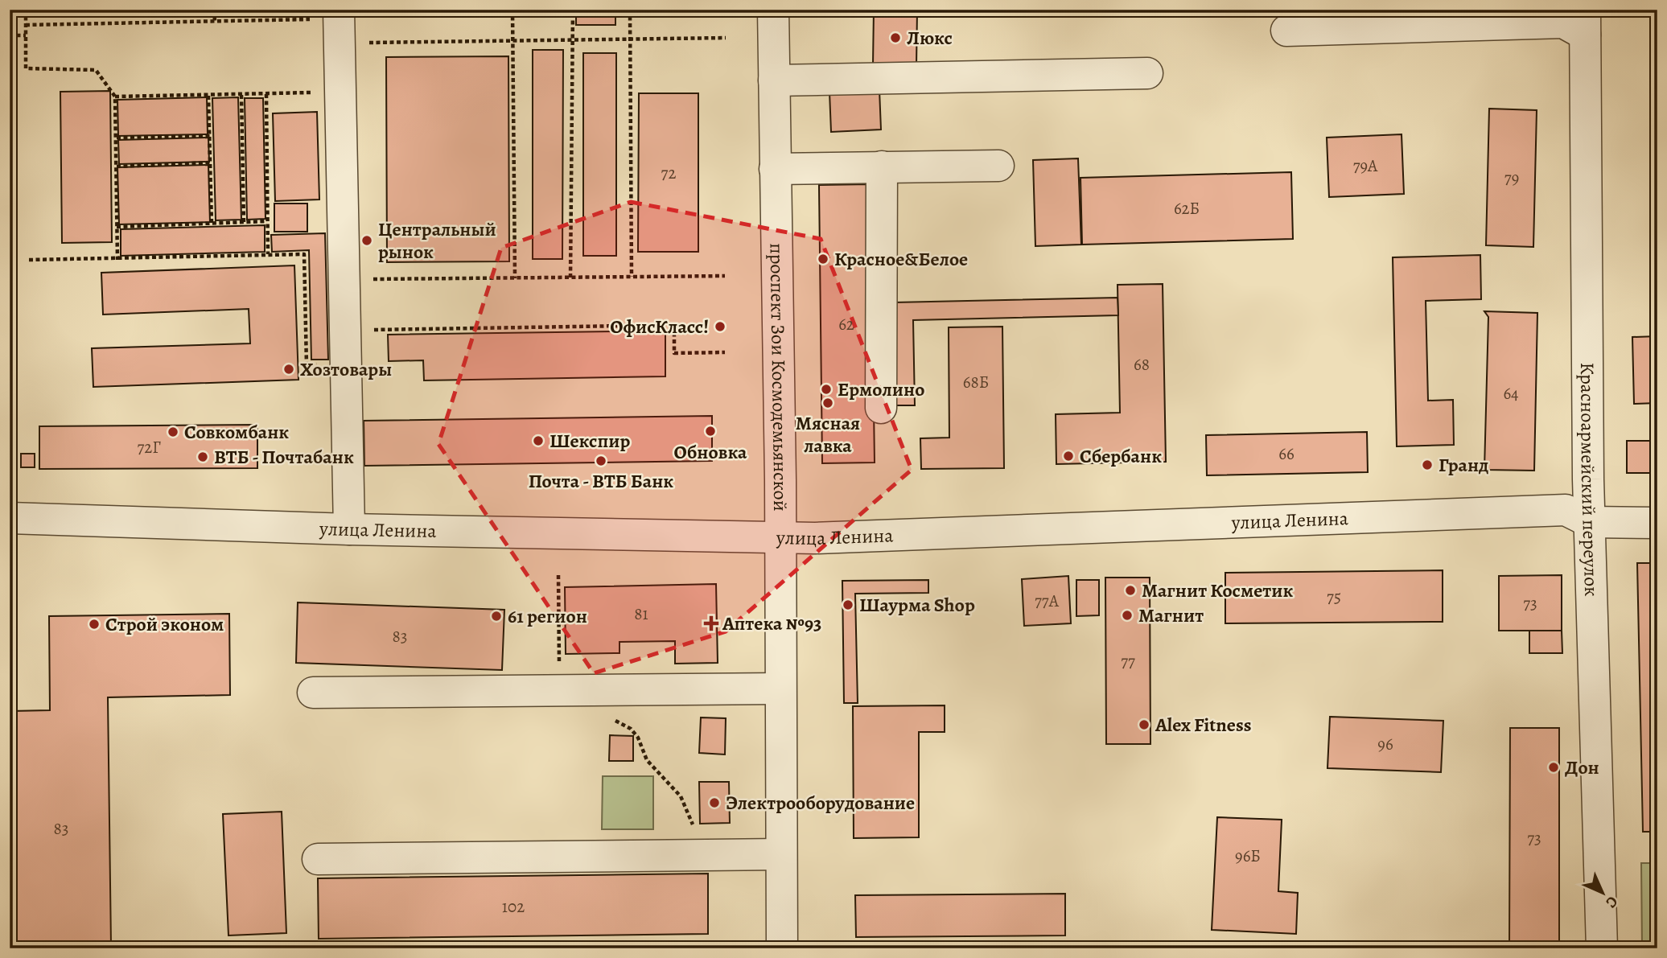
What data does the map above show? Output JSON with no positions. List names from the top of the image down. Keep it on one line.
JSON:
{"streets":{"street":["проспект Зои Космодемьянской","Красноармейский переулок","улица Ленина"]},"crossings":[["проспект Зои Космодемьянской","улица Ленина"],["Красноармейский переулок","улица Ленина"]],"places":{"other":["Люкс","Центральный рынок","Красное&Белое","ОфисКласс!","Хозтовары","Ермолино","Мясная лавка","Обновка","Совкомбанк","Шекспир","Сбербанк","ВТБ - Почтабанк","Почта - ВТБ Банк","Гранд","Магнит Косметик","Шаурма Shop","Магнит","61 регион","Строй эконом","Alex Fitness","Дон","Электрооборудование"],"health":["Аптека №93"]},"house_numbers":["79А","72","79","62Б","62","68","68Б","64","72Г","66","75","77А","73","81","83","77","96","83","73","96Б","102"],"north":"bottom right"}
